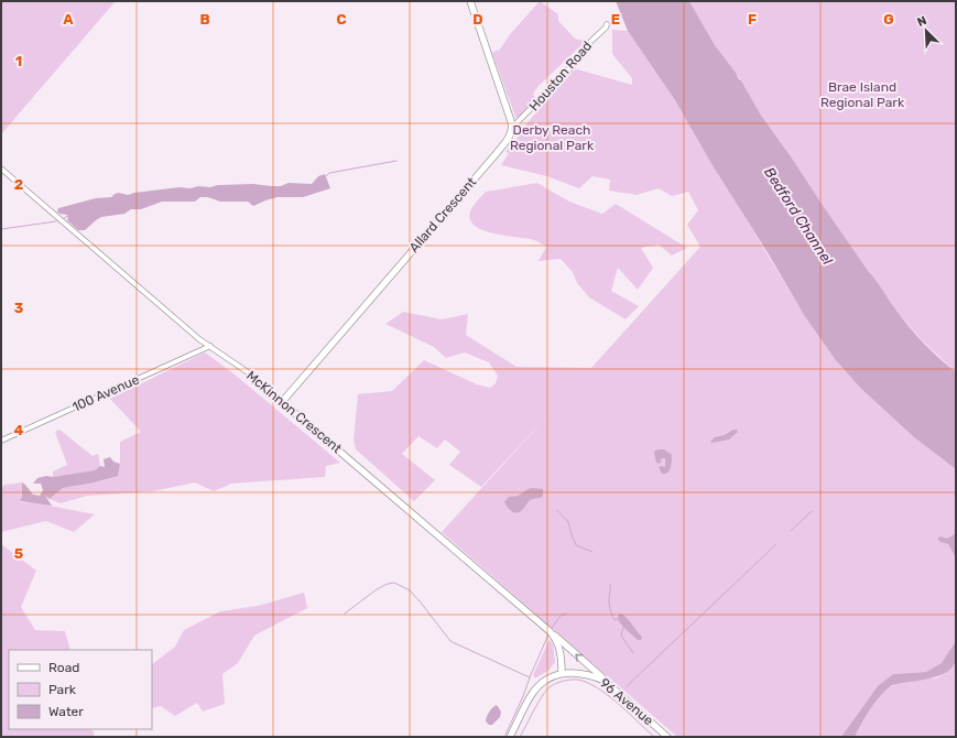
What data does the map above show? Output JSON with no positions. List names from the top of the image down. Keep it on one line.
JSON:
{"streets":{"street":["Houston Road","Allard Crescent","100 Avenue","McKinnon Crescent","96 Avenue"]},"crossings":[["Houston Road","Allard Crescent"],["Allard Crescent","McKinnon Crescent"],["100 Avenue","McKinnon Crescent"],["McKinnon Crescent","96 Avenue"]],"water":["Bedford Channel"],"parks":["Brae Island Regional Park","Derby Reach Regional Park"],"legend":["Road","Park","Water"],"north":"top left","grid":{"columns":["A","B","C","D","E","F","G"],"rows":["1","2","3","4","5"]}}
